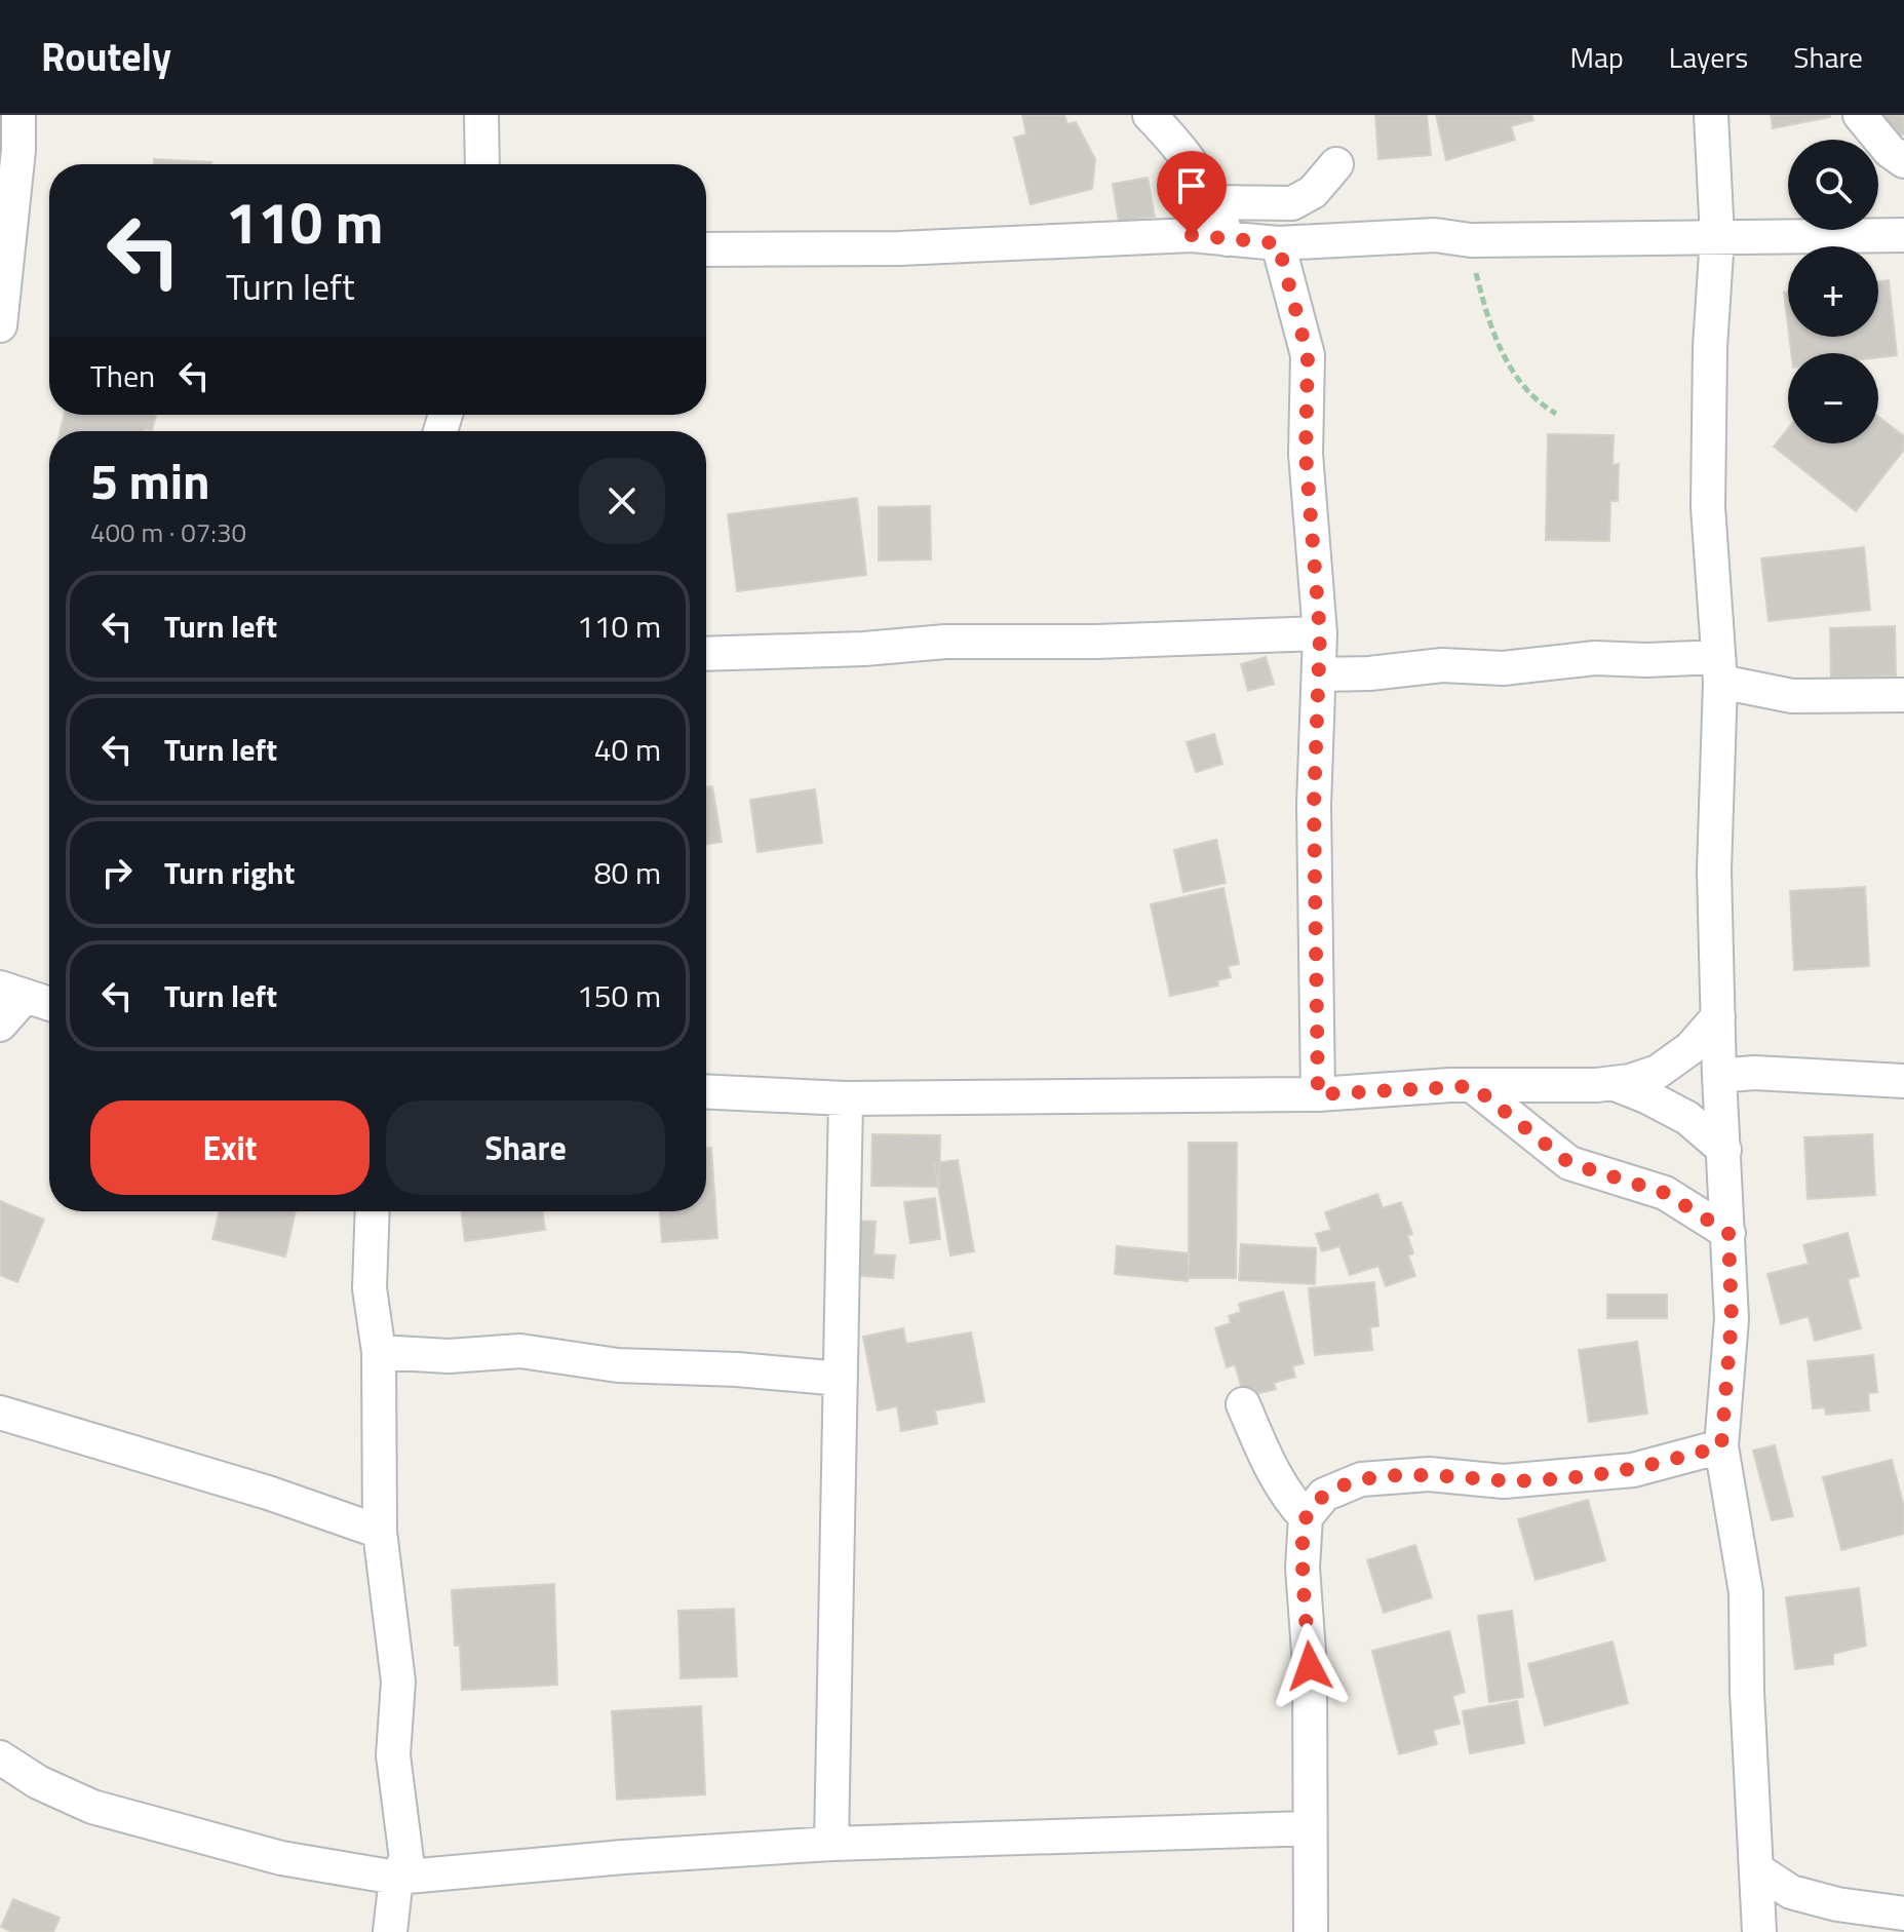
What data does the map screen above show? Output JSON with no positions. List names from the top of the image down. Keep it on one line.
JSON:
{"page":{"header":"Routely","nav":["Map","Layers","Share"],"map_buttons":["+","−"],"turn":["110 m","Turn left"],"then":"Then","heading":["5 min","400 m · 07:30"],"list":[{"name":"Turn left","value":"110 m"},{"name":"Turn left","value":"40 m"},{"name":"Turn right","value":"80 m"},{"name":"Turn left","value":"150 m"}],"buttons":["Exit","Share"]}}
